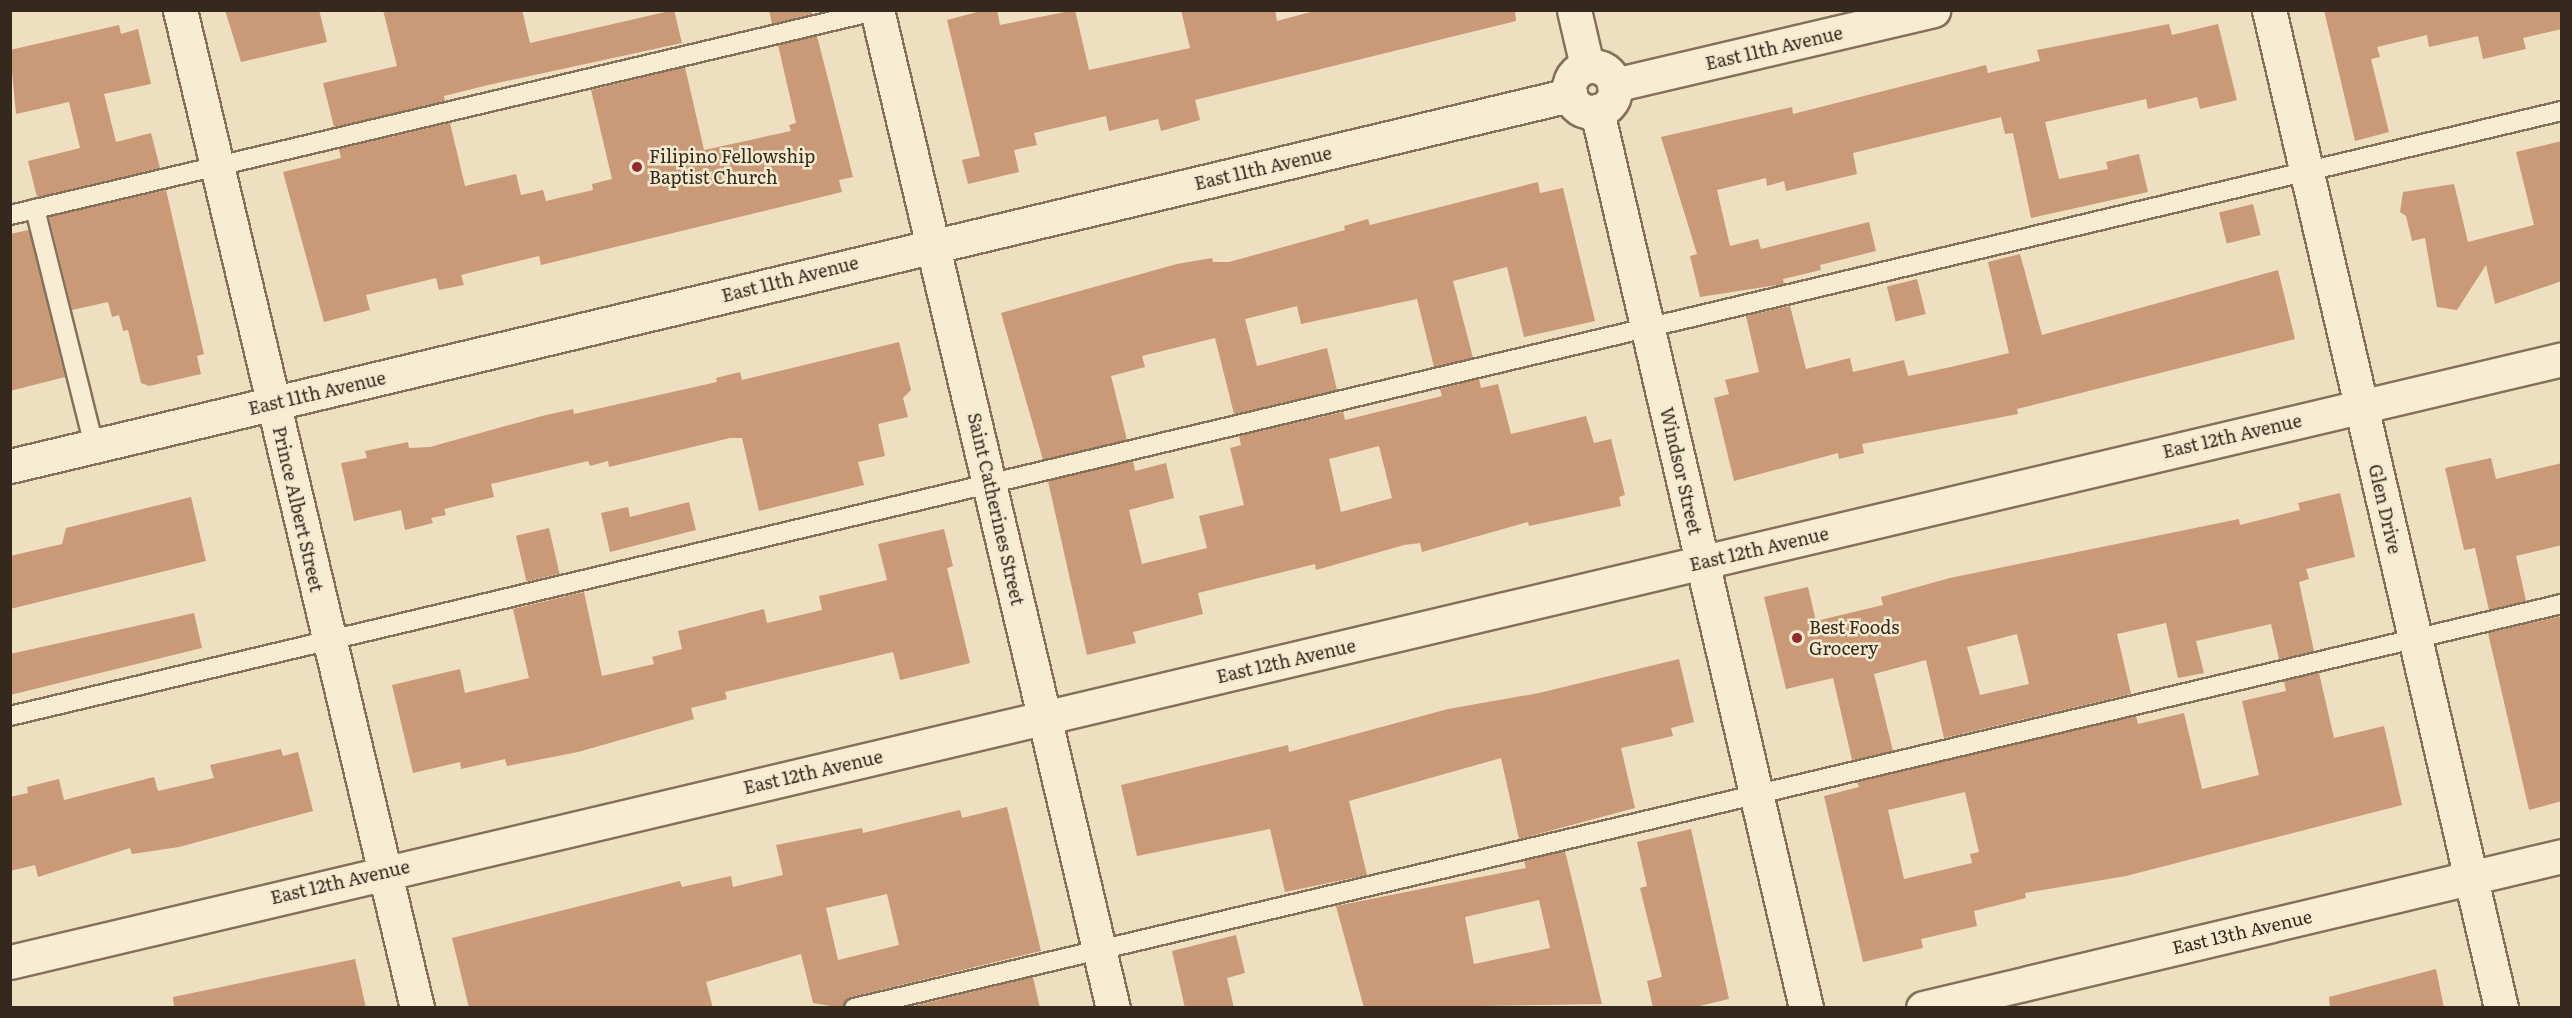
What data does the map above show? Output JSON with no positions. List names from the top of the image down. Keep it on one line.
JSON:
{"streets":{"street":["East 11th Avenue","East 12th Avenue","Windsor Street","Prince Albert Street","Saint Catherines Street","Glen Drive","East 13th Avenue"]},"crossings":[["East 11th Avenue","Windsor Street"],["East 11th Avenue","Prince Albert Street"],["East 11th Avenue","Saint Catherines Street"],["East 12th Avenue","Windsor Street"],["East 12th Avenue","Prince Albert Street"],["East 12th Avenue","Saint Catherines Street"],["East 12th Avenue","Glen Drive"],["Glen Drive","East 13th Avenue"]],"places":["Filipino Fellowship Baptist Church","Best Foods Grocery"]}
